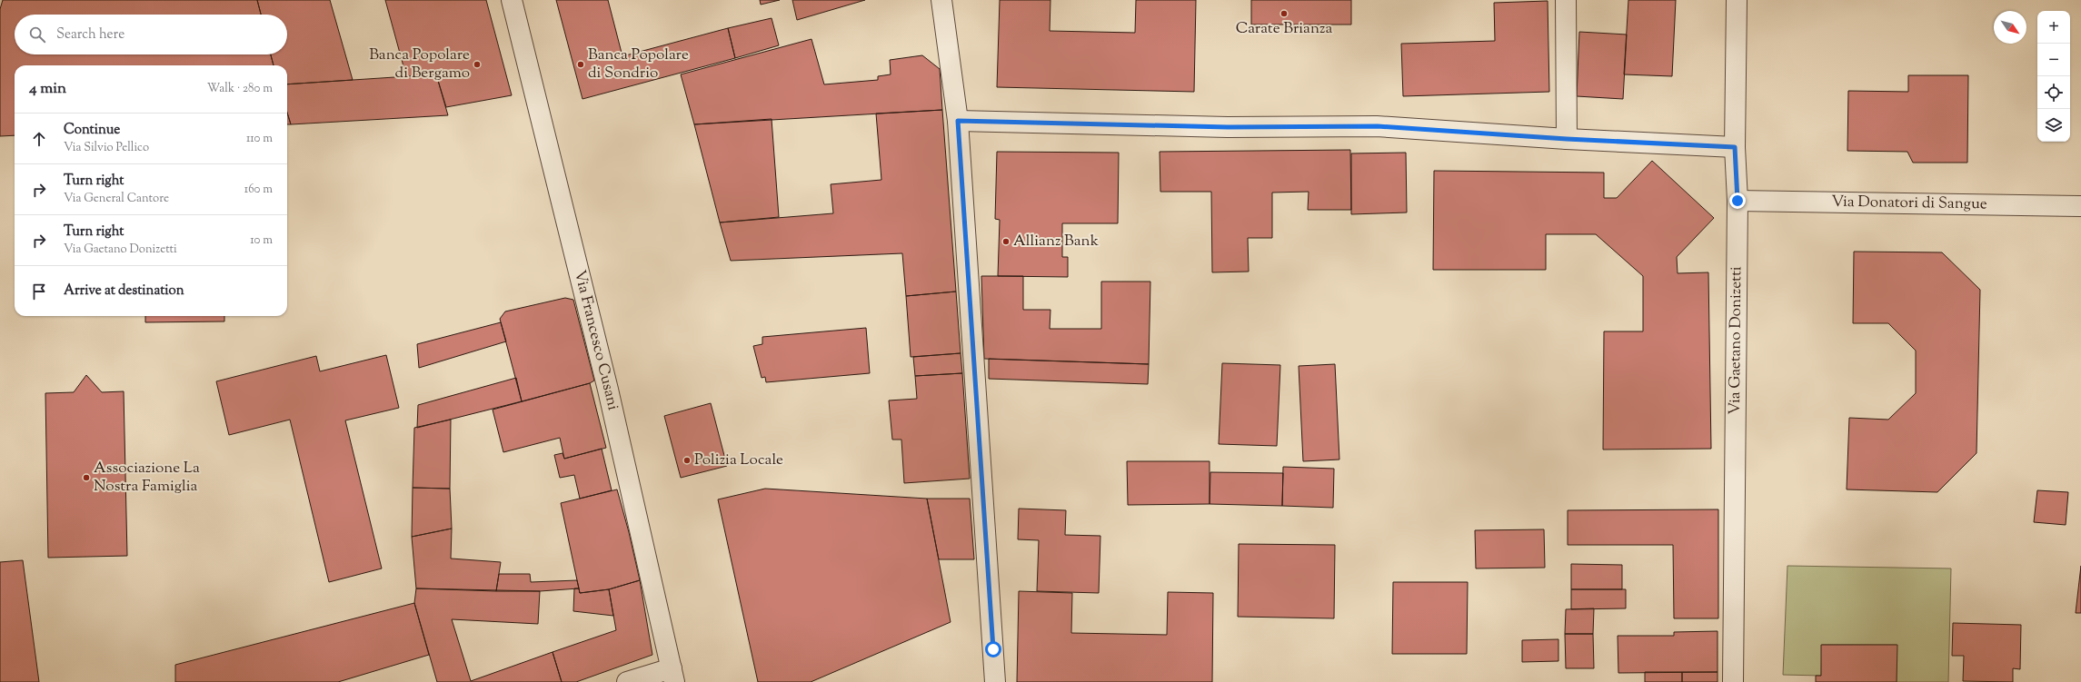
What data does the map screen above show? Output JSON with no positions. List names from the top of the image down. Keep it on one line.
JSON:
{"streets":{"street":["Via Donatori di Sangue","Via Francesco Cusani","Via Gaetano Donizetti"]},"crossings":[["Via Donatori di Sangue","Via Gaetano Donizetti"]],"places":["Carate Brianza","Banca Popolare di Bergamo","Banca Popolare di Sondrio","Allianz Bank","Polizia Locale","Associazione La Nostra Famiglia"],"north":"bottom right","page":{"map_buttons":["+","−"],"search":"Search here","heading":["4 min","Walk · 280 m"],"list":[["Continue","Via Silvio Pellico","110 m"],["Turn right","Via General Cantore","160 m"],["Turn right","Via Gaetano Donizetti","10 m"],"Arrive at destination"]}}
